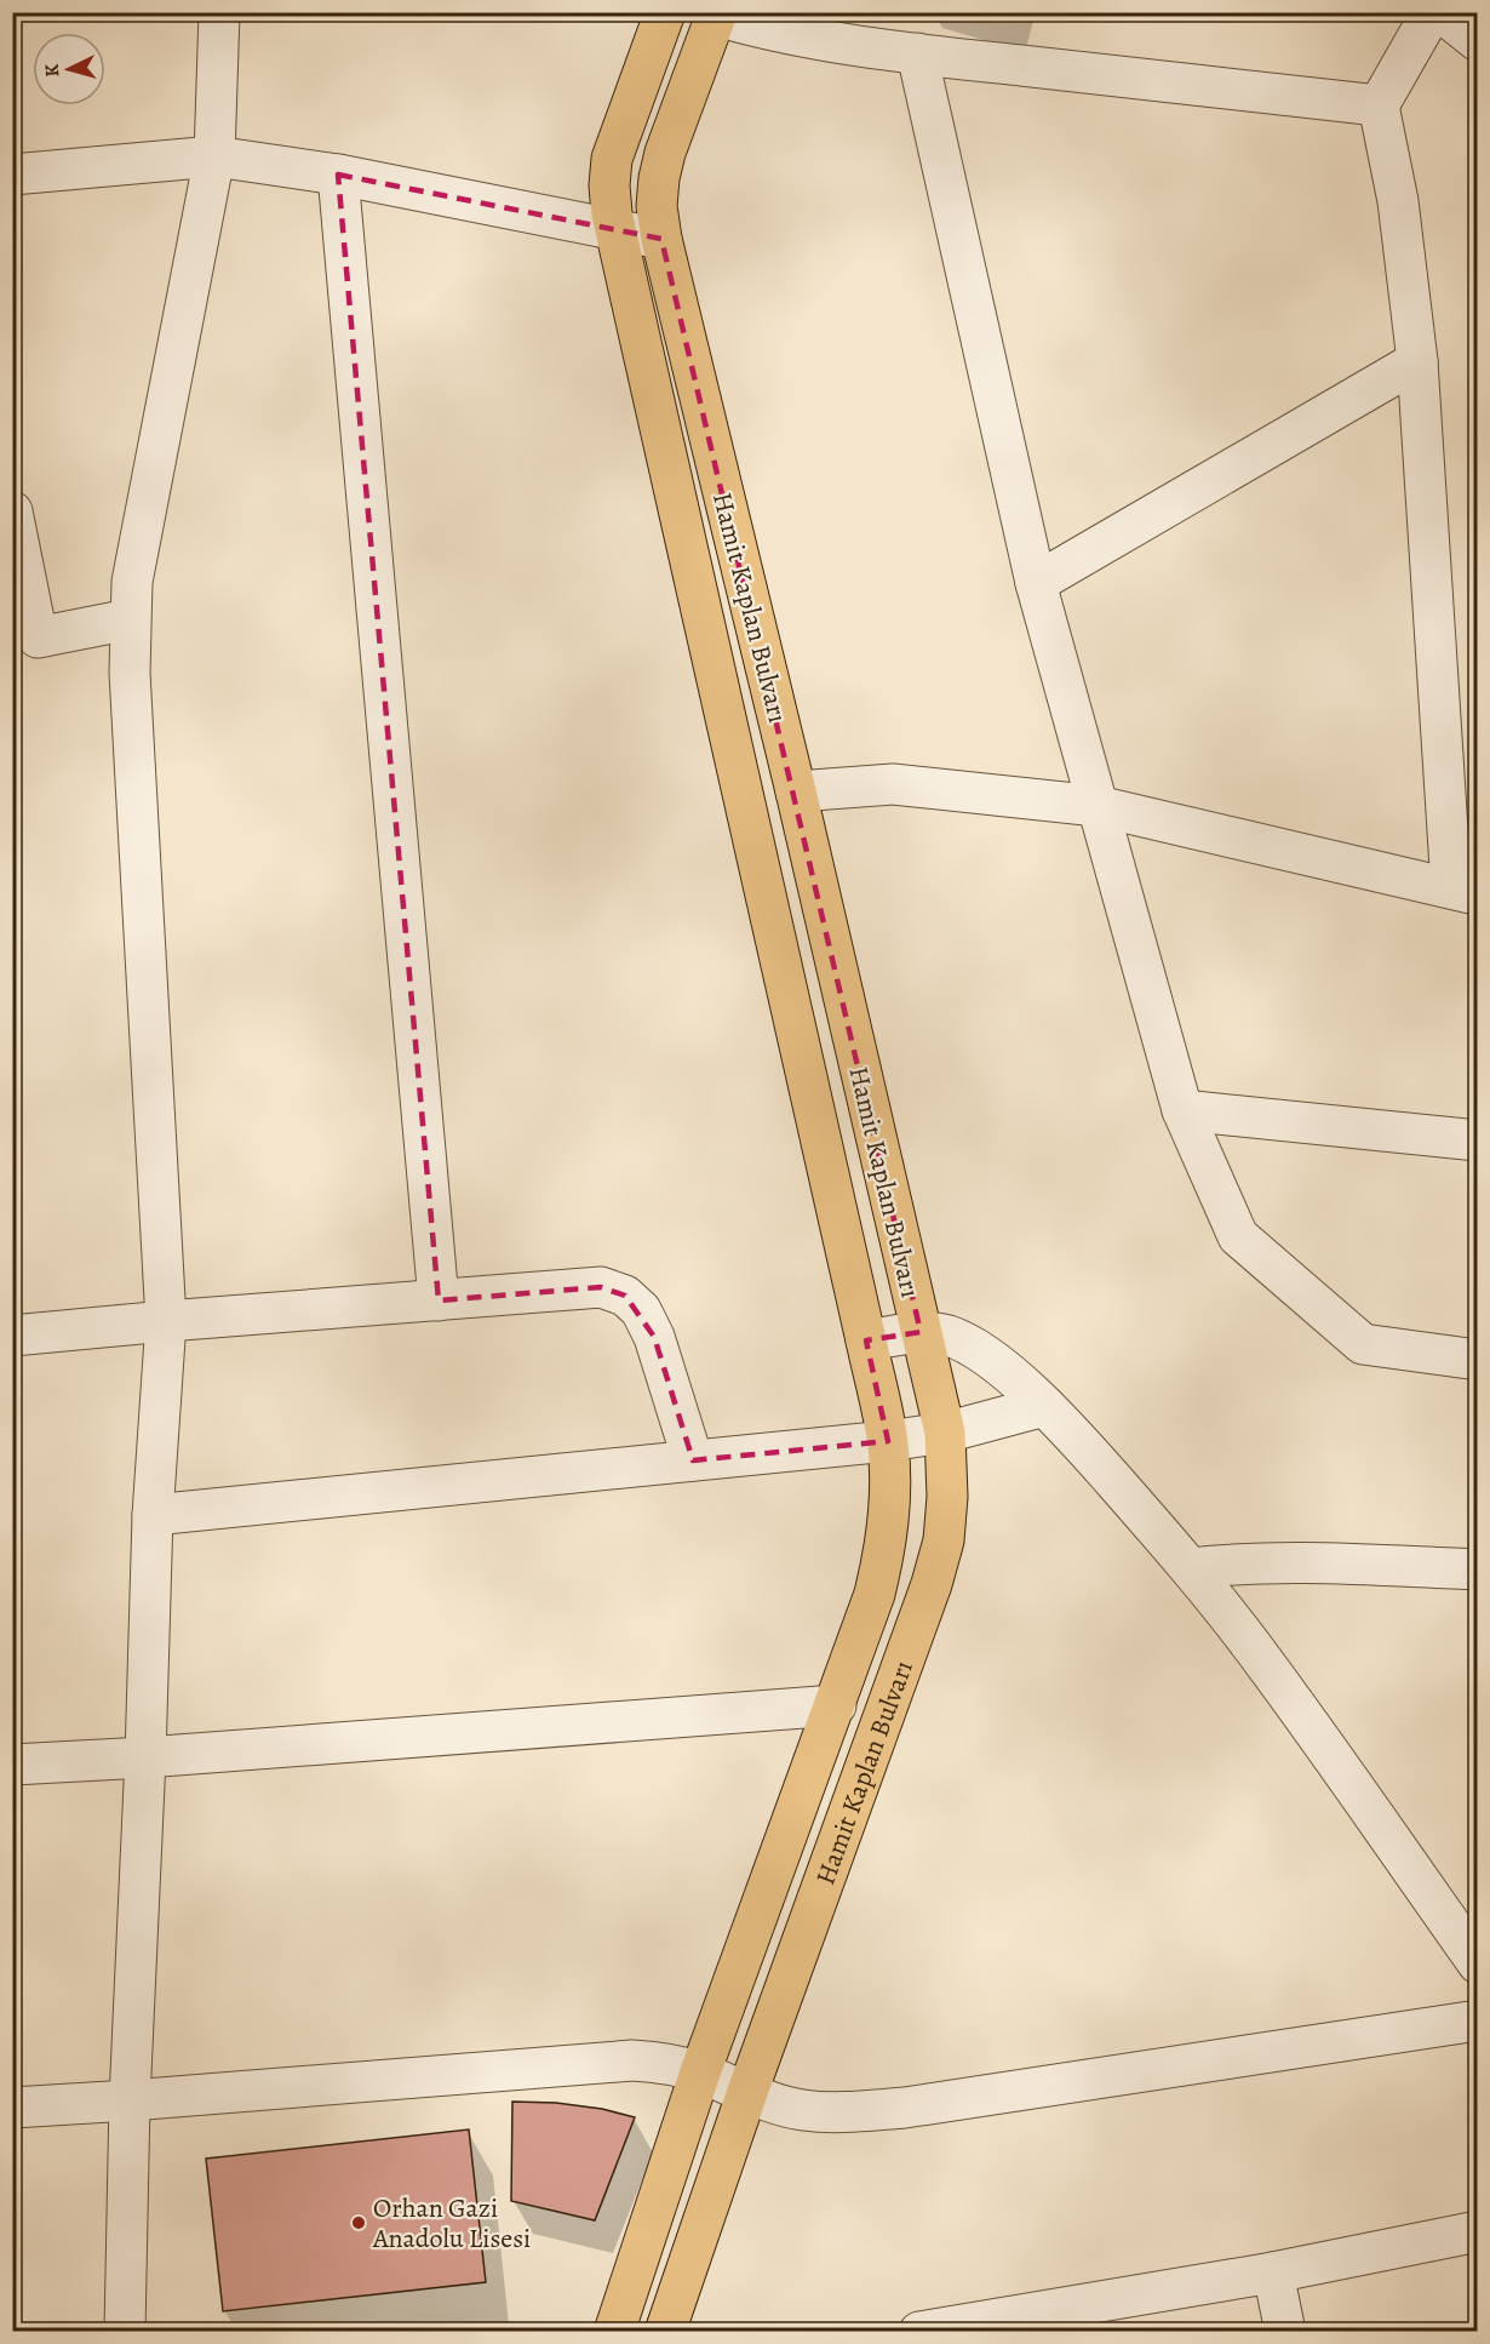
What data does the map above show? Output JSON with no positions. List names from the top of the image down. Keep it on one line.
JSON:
{"streets":{"main road":["Hamit Kaplan Bulvarı"]},"places":["Orhan Gazi Anadolu Lisesi"],"north":"left"}
